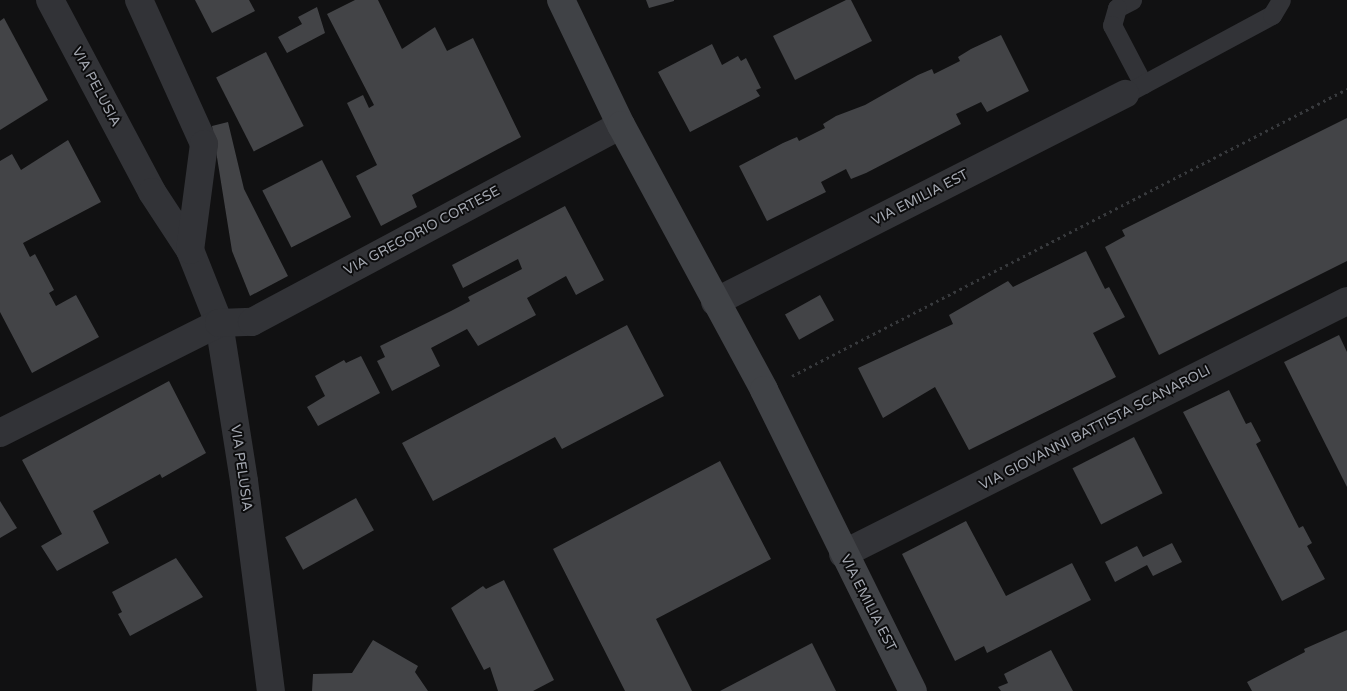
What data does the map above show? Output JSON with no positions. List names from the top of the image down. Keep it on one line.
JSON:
{"streets":{"street":["VIA PELUSIA","VIA EMILIA EST","VIA GREGORIO CORTESE","VIA GIOVANNI BATTISTA SCANAROLI"]},"crossings":[["VIA PELUSIA","VIA GREGORIO CORTESE"],["VIA EMILIA EST","VIA GREGORIO CORTESE"],["VIA EMILIA EST","VIA GIOVANNI BATTISTA SCANAROLI"]]}
